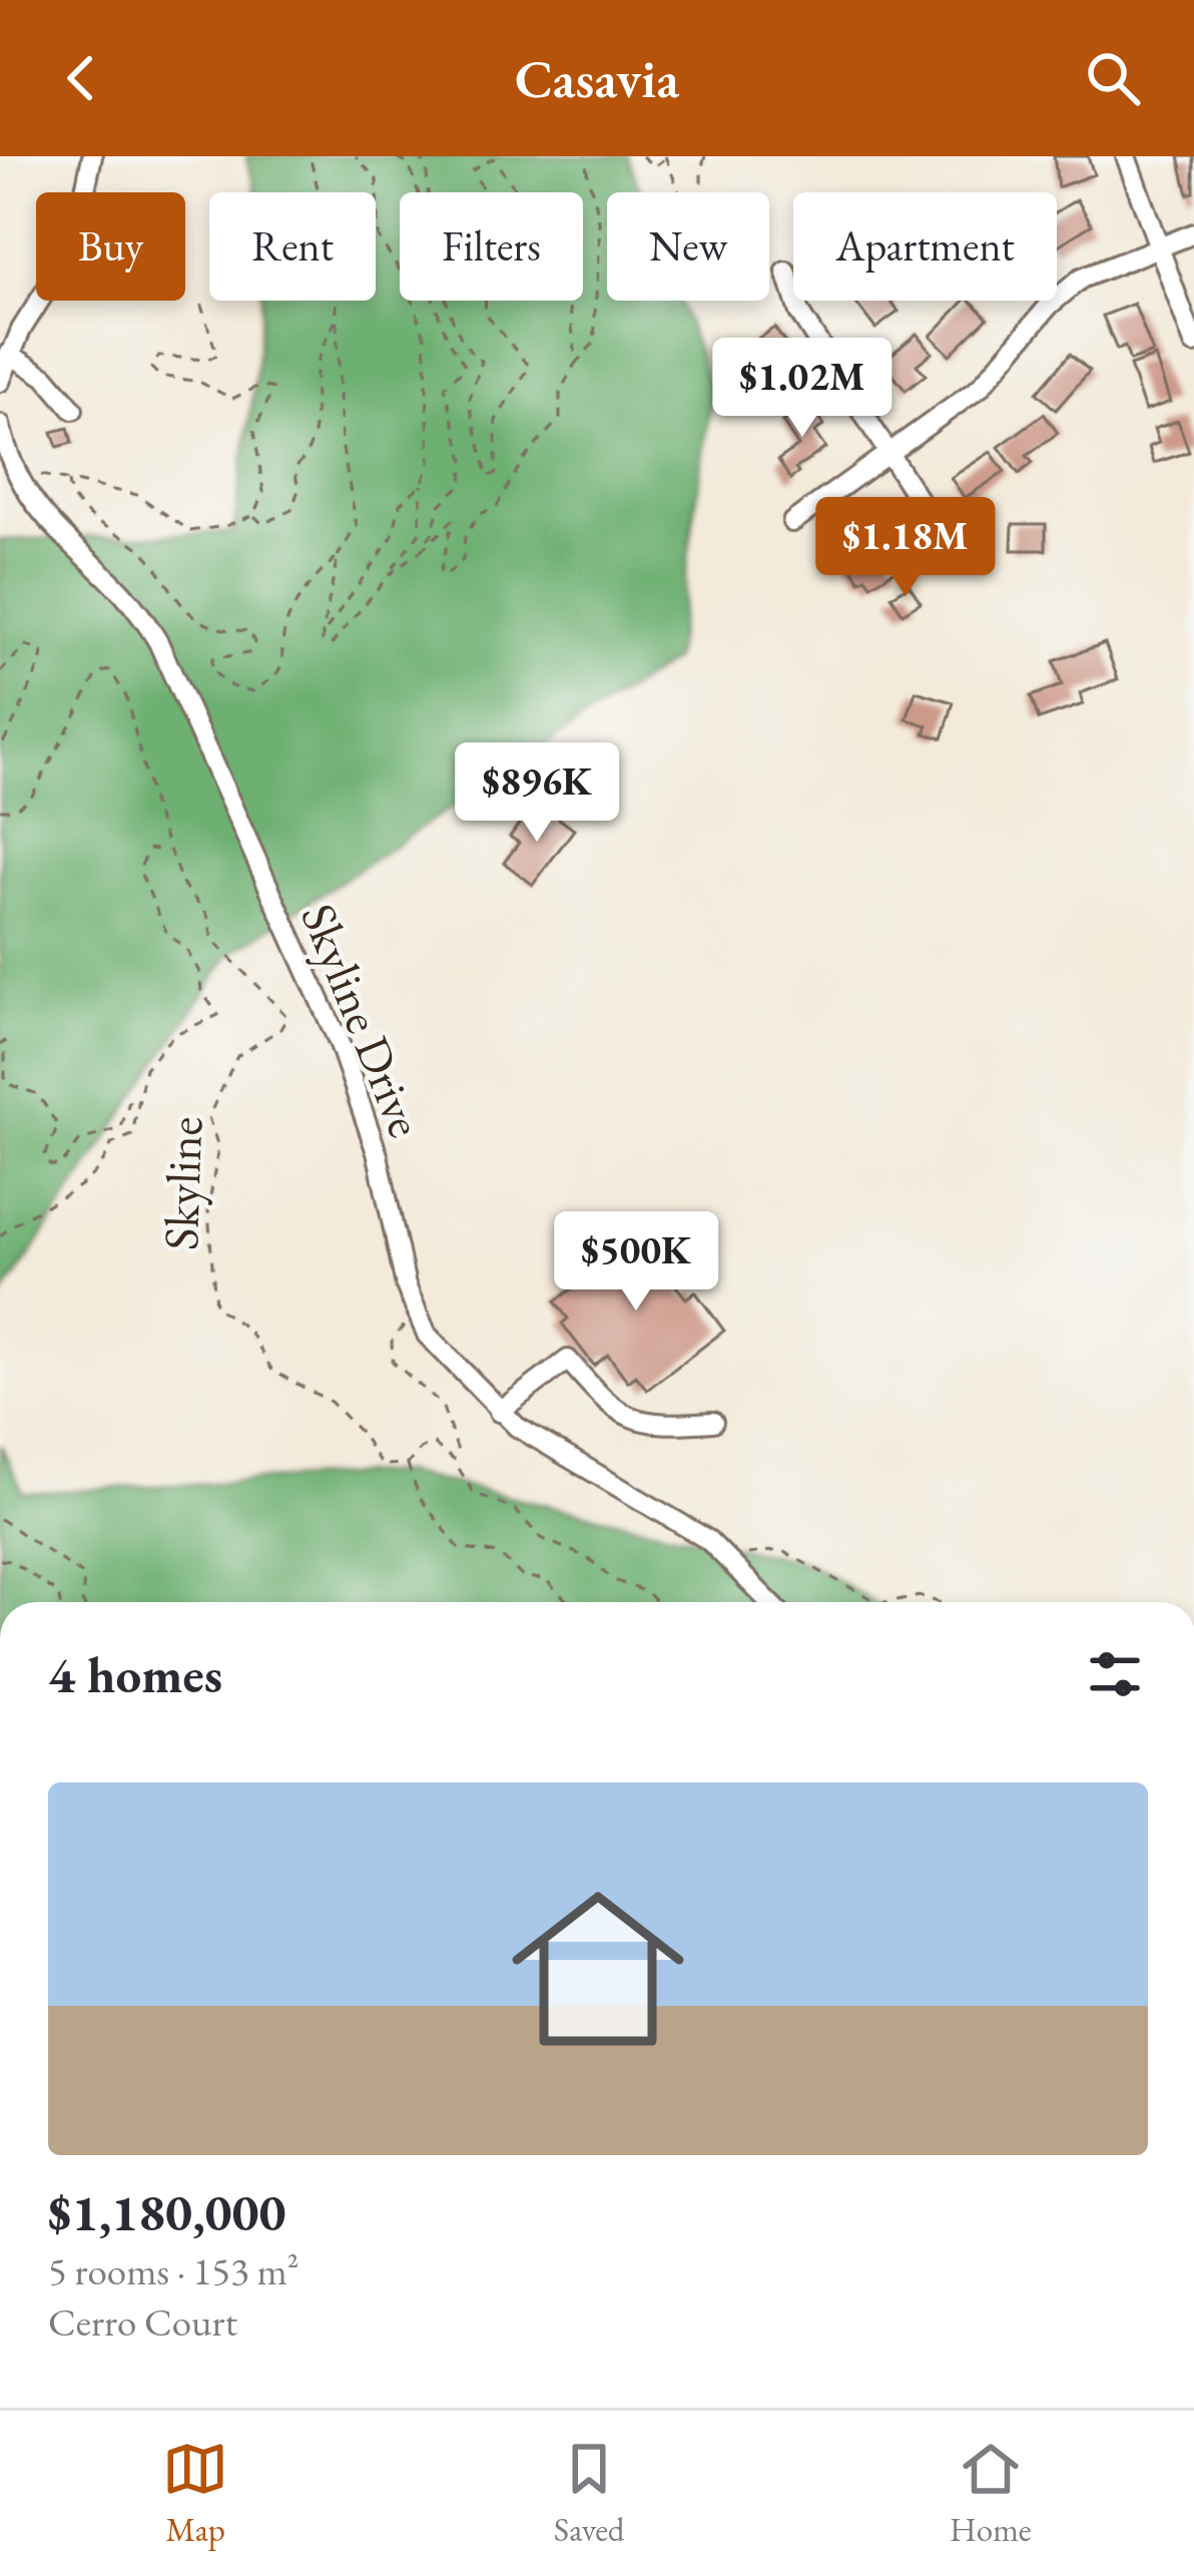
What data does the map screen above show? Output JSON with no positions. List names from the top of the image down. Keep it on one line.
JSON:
{"streets":{"street":["Skyline Drive"],"path":["Skyline"]},"page":{"header":"Casavia","chip":["Buy","Rent","Filters","New","Apartment"],"price":["$1.02M","$1.18M","$896K","$500K"],"heading":"4 homes","list":[{"name":"$1,180,000","note":"5 rooms · 153 m² · Cerro Court"}],"tabs":["Map","Saved","Home"]}}
